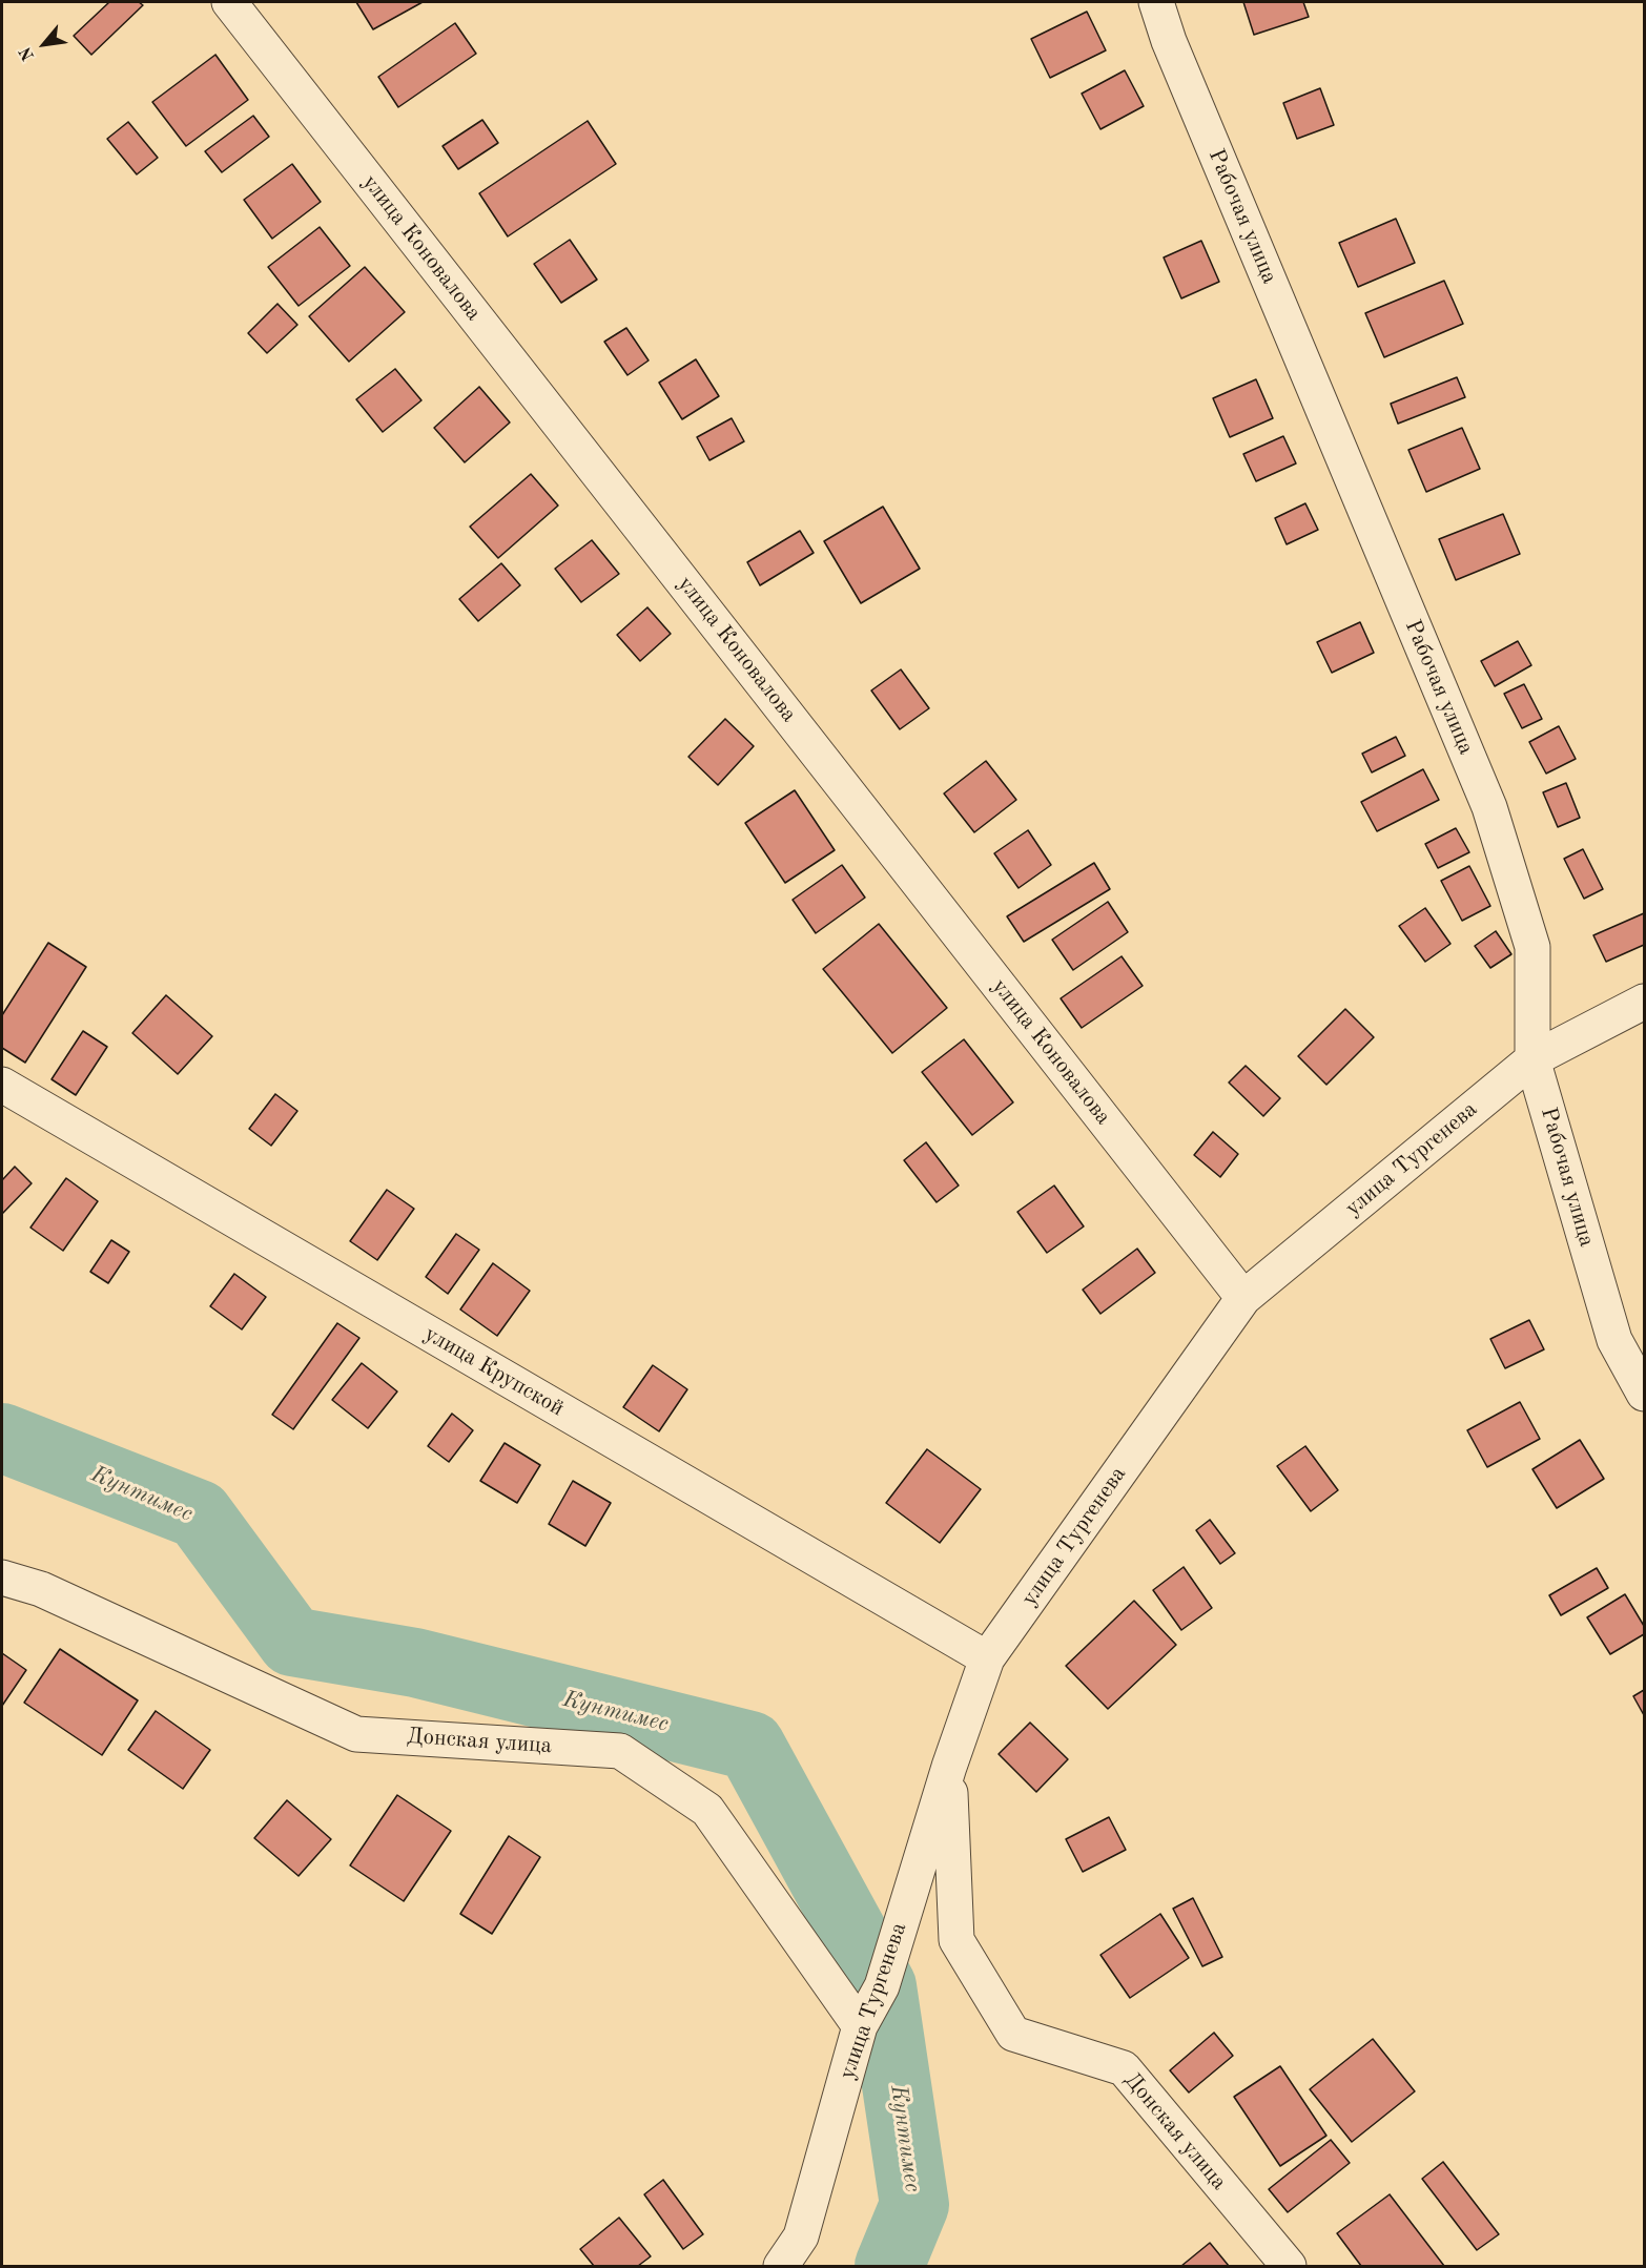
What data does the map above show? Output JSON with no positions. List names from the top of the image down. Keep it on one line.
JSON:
{"streets":{"street":["Рабочая улица","улица Коновалова","улица Тургенева","улица Крупской","Донская улица"]},"crossings":[["Рабочая улица","улица Тургенева"],["улица Коновалова","улица Тургенева"],["улица Тургенева","улица Крупской"],["улица Тургенева","Донская улица"]],"water":["Кунтимес"],"north":"bottom left"}
